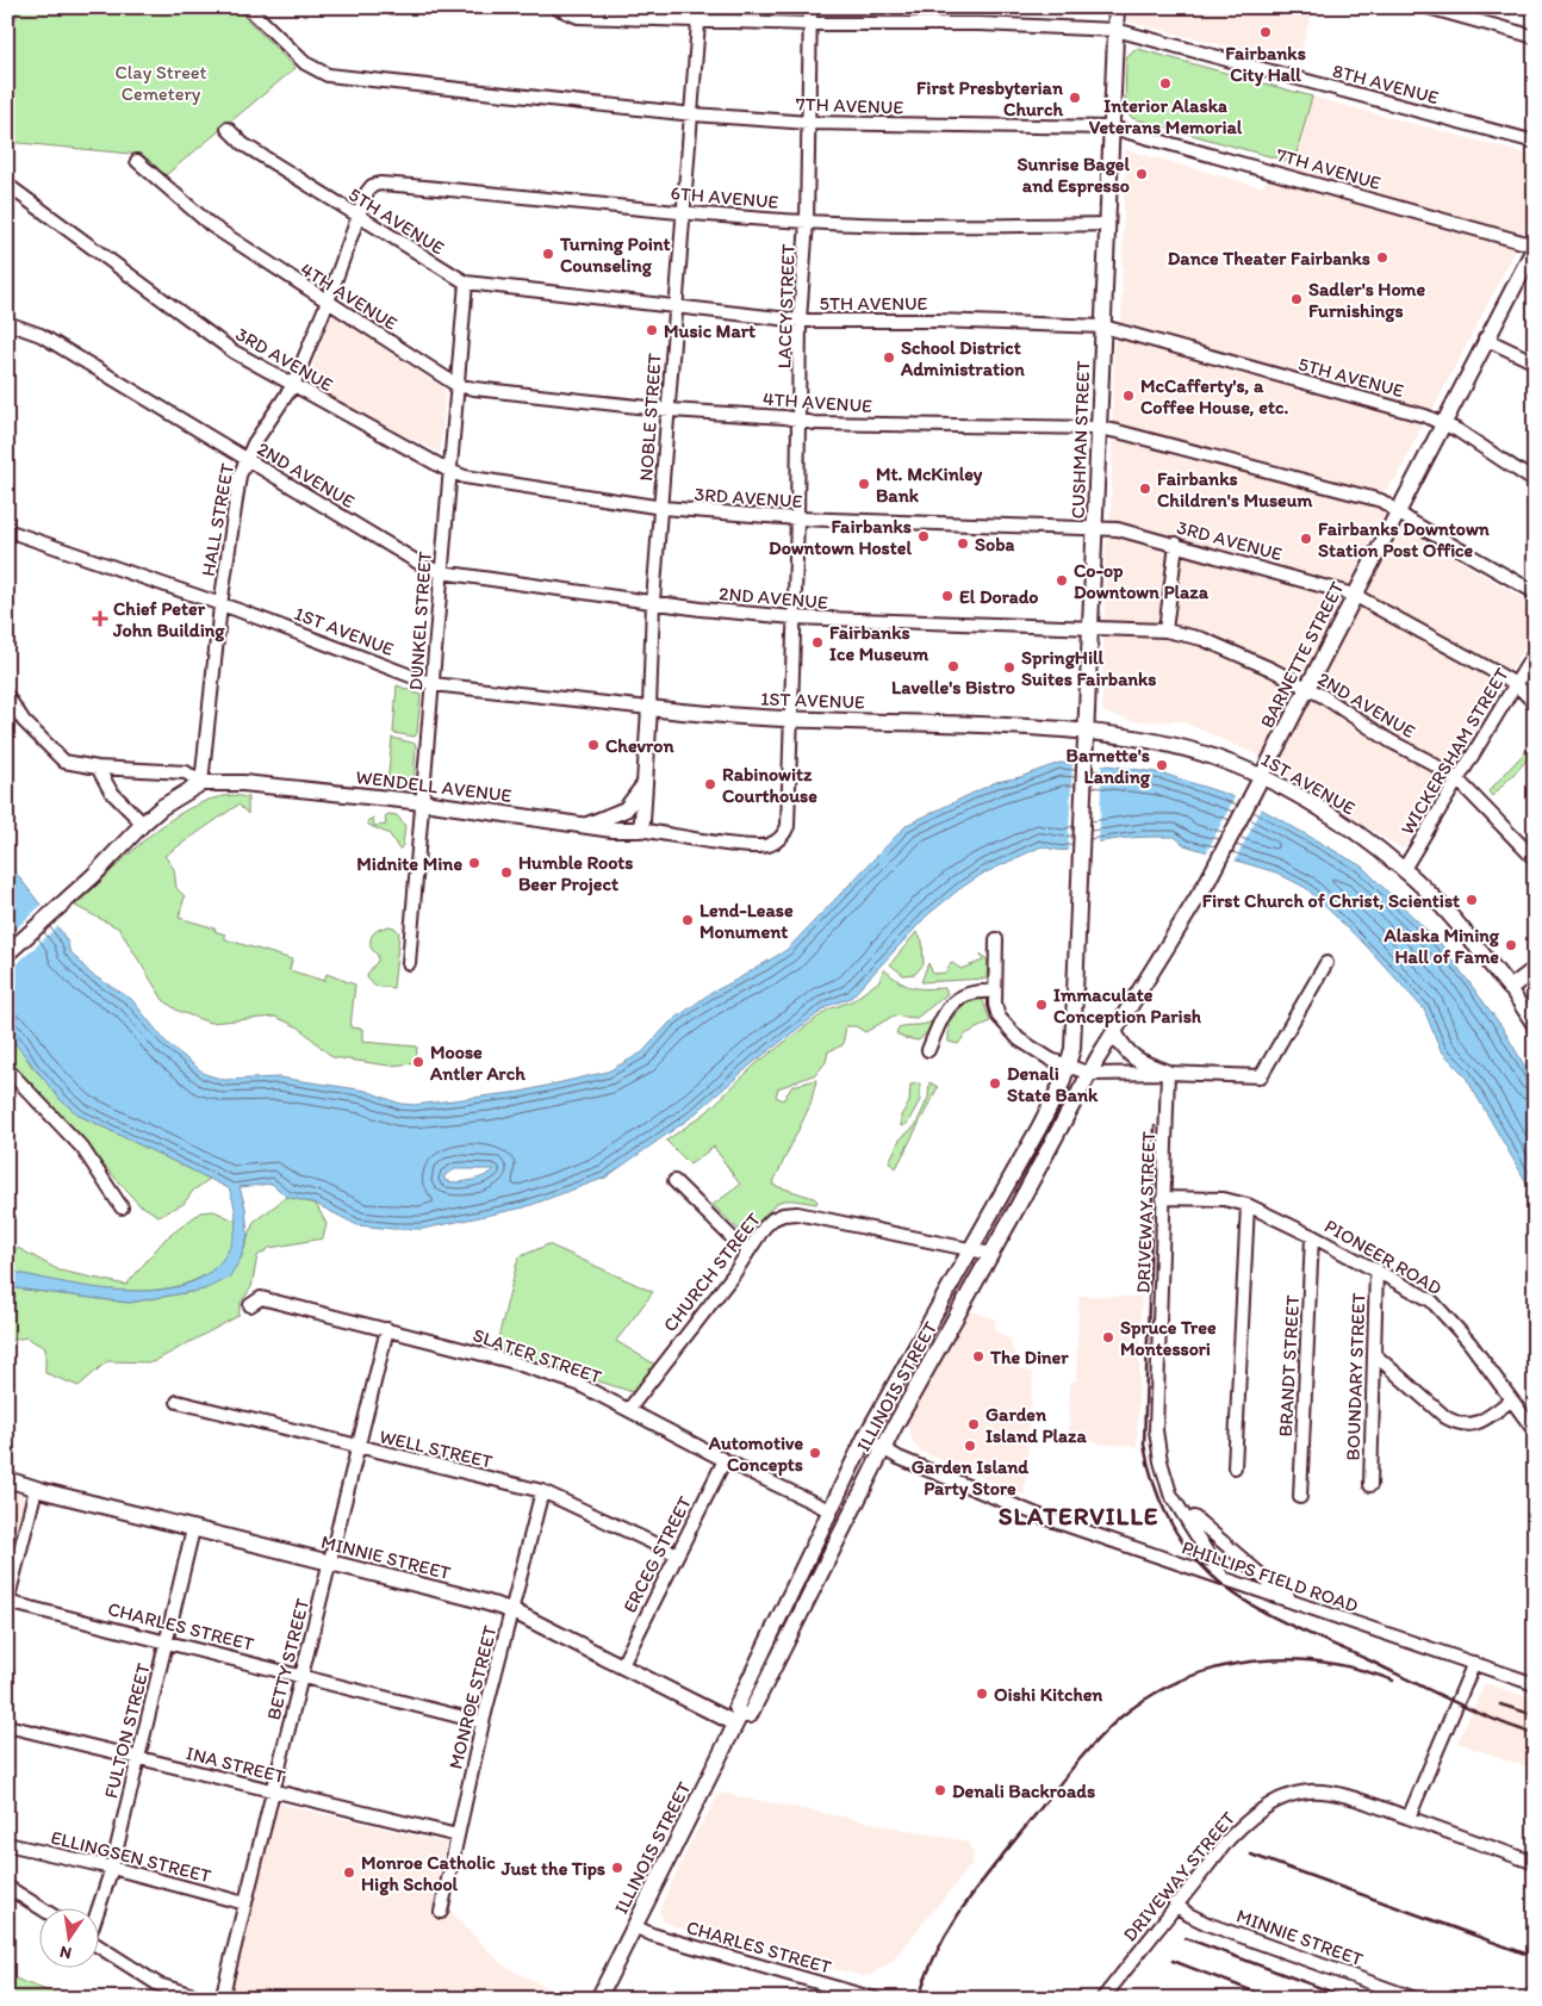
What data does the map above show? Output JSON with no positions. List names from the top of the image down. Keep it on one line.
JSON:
{"streets":{"main road":["NOBLE STREET","CUSHMAN STREET","1ST AVENUE","BARNETTE STREET","WENDELL AVENUE","ILLINOIS STREET","MINNIE STREET"],"street":["8TH AVENUE","7TH AVENUE","6TH AVENUE","5TH AVENUE","4TH AVENUE","LACEY STREET","3RD AVENUE","2ND AVENUE","HALL STREET","DUNKEL STREET","WICKERSHAM STREET","DRIVEWAY STREET","PIONEER ROAD","CHURCH STREET","SLATER STREET","BRANDT STREET","BOUNDARY STREET","WELL STREET","ERCEG STREET","PHILLIPS FIELD ROAD","CHARLES STREET","BETTY STREET","MONROE STREET","FULTON STREET","INA STREET","ELLINGSEN STREET"]},"crossings":[["8TH AVENUE","LACEY STREET"],["8TH AVENUE","NOBLE STREET"],["8TH AVENUE","CUSHMAN STREET"],["7TH AVENUE","LACEY STREET"],["7TH AVENUE","NOBLE STREET"],["7TH AVENUE","CUSHMAN STREET"],["7TH AVENUE","BARNETTE STREET"],["6TH AVENUE","5TH AVENUE"],["6TH AVENUE","LACEY STREET"],["6TH AVENUE","NOBLE STREET"],["6TH AVENUE","CUSHMAN STREET"],["6TH AVENUE","HALL STREET"],["5TH AVENUE","LACEY STREET"],["5TH AVENUE","NOBLE STREET"],["5TH AVENUE","CUSHMAN STREET"],["5TH AVENUE","HALL STREET"],["5TH AVENUE","DUNKEL STREET"],["5TH AVENUE","BARNETTE STREET"],["4TH AVENUE","LACEY STREET"],["4TH AVENUE","NOBLE STREET"],["4TH AVENUE","CUSHMAN STREET"],["4TH AVENUE","HALL STREET"],["4TH AVENUE","DUNKEL STREET"],["4TH AVENUE","BARNETTE STREET"],["LACEY STREET","3RD AVENUE"],["LACEY STREET","2ND AVENUE"],["LACEY STREET","1ST AVENUE"],["LACEY STREET","WENDELL AVENUE"],["3RD AVENUE","NOBLE STREET"],["3RD AVENUE","CUSHMAN STREET"],["3RD AVENUE","HALL STREET"],["3RD AVENUE","DUNKEL STREET"],["3RD AVENUE","BARNETTE STREET"],["3RD AVENUE","WICKERSHAM STREET"],["NOBLE STREET","2ND AVENUE"],["NOBLE STREET","1ST AVENUE"],["NOBLE STREET","WENDELL AVENUE"],["CUSHMAN STREET","2ND AVENUE"],["CUSHMAN STREET","1ST AVENUE"],["CUSHMAN STREET","ILLINOIS STREET"],["2ND AVENUE","HALL STREET"],["2ND AVENUE","DUNKEL STREET"],["2ND AVENUE","BARNETTE STREET"],["2ND AVENUE","WICKERSHAM STREET"],["HALL STREET","1ST AVENUE"],["HALL STREET","WENDELL AVENUE"],["DUNKEL STREET","1ST AVENUE"],["DUNKEL STREET","WENDELL AVENUE"],["1ST AVENUE","BARNETTE STREET"],["1ST AVENUE","WICKERSHAM STREET"],["BARNETTE STREET","ILLINOIS STREET"],["DRIVEWAY STREET","PIONEER ROAD"],["DRIVEWAY STREET","MINNIE STREET"],["DRIVEWAY STREET","PHILLIPS FIELD ROAD"],["PIONEER ROAD","BRANDT STREET"],["PIONEER ROAD","BOUNDARY STREET"],["CHURCH STREET","SLATER STREET"],["CHURCH STREET","ILLINOIS STREET"],["SLATER STREET","ILLINOIS STREET"],["SLATER STREET","ERCEG STREET"],["SLATER STREET","BETTY STREET"],["ILLINOIS STREET","MINNIE STREET"],["ILLINOIS STREET","PHILLIPS FIELD ROAD"],["ILLINOIS STREET","CHARLES STREET"],["WELL STREET","ERCEG STREET"],["WELL STREET","BETTY STREET"],["WELL STREET","MONROE STREET"],["ERCEG STREET","MINNIE STREET"],["MINNIE STREET","BETTY STREET"],["MINNIE STREET","MONROE STREET"],["MINNIE STREET","FULTON STREET"],["CHARLES STREET","BETTY STREET"],["CHARLES STREET","MONROE STREET"],["CHARLES STREET","FULTON STREET"],["BETTY STREET","INA STREET"],["BETTY STREET","ELLINGSEN STREET"],["MONROE STREET","INA STREET"],["FULTON STREET","INA STREET"],["FULTON STREET","ELLINGSEN STREET"]],"districts":["SLATERVILLE"],"parks":["Clay Street Cemetery"],"places":{"other":["Fairbanks City Hall","Interior Alaska Veterans Memorial","First Presbyterian Church","Sunrise Bagel and Espresso","Turning Point Counseling","Dance Theater Fairbanks","Sadler's Home Furnishings","Music Mart","School District Administration","McCafferty's, a Coffee House, etc.","Mt. McKinley Bank","Fairbanks Children's Museum","Fairbanks Downtown Hostel","Fairbanks Downtown Station Post Office","Soba","Co-op Downtown Plaza","El Dorado","Fairbanks Ice Museum","Lavelle's Bistro","SpringHill Suites Fairbanks","Chevron","Barnette's Landing","Rabinowitz Courthouse","Midnite Mine","Humble Roots Beer Project","First Church of Christ, Scientist","Lend-Lease Monument","Alaska Mining Hall of Fame","Immaculate Conception Parish","Moose Antler Arch","Denali State Bank","Spruce Tree Montessori","The Diner","Garden Island Plaza","Garden Island Party Store","Automotive Concepts","Oishi Kitchen","Denali Backroads","Just the Tips","Monroe Catholic High School"],"health":["Chief Peter John Building"]},"north":"bottom"}
